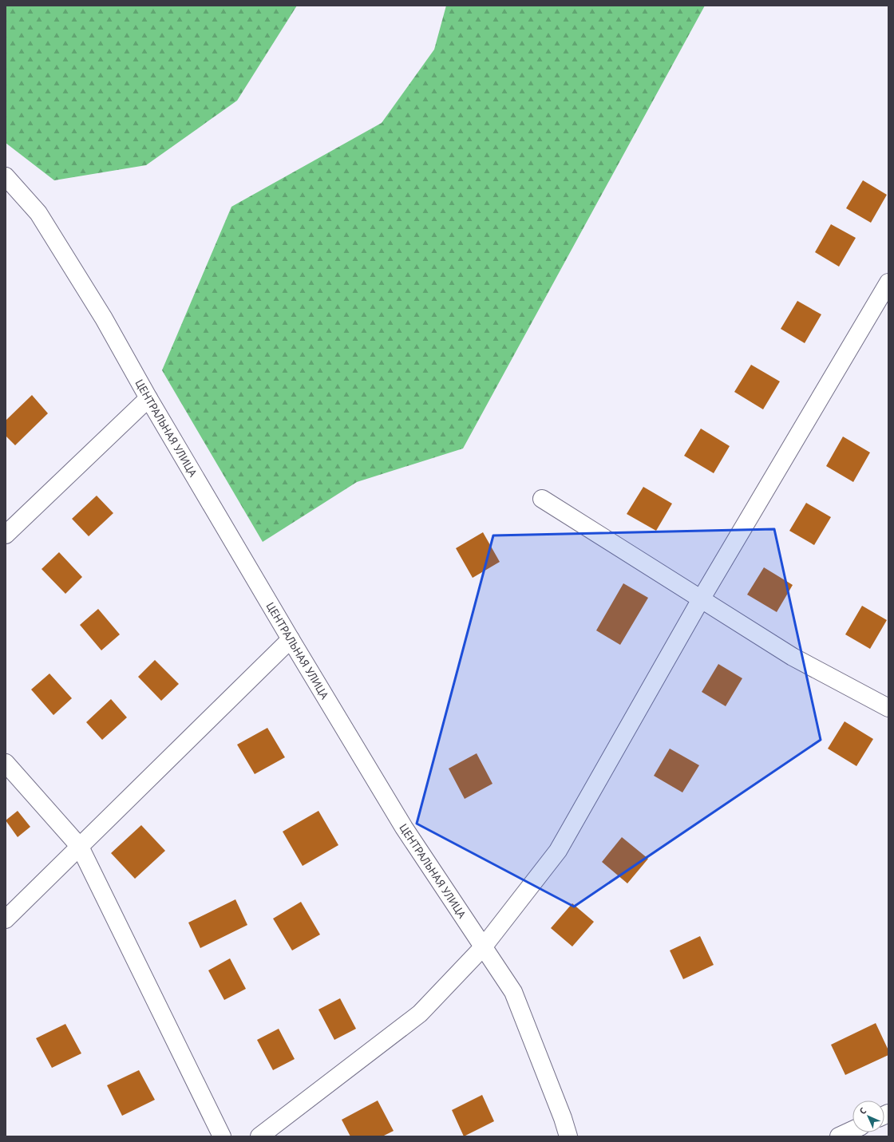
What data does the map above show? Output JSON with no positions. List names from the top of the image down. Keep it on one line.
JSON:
{"streets":{"street":["ЦЕНТРАЛЬНАЯ УЛИЦА"]},"north":"top left"}
